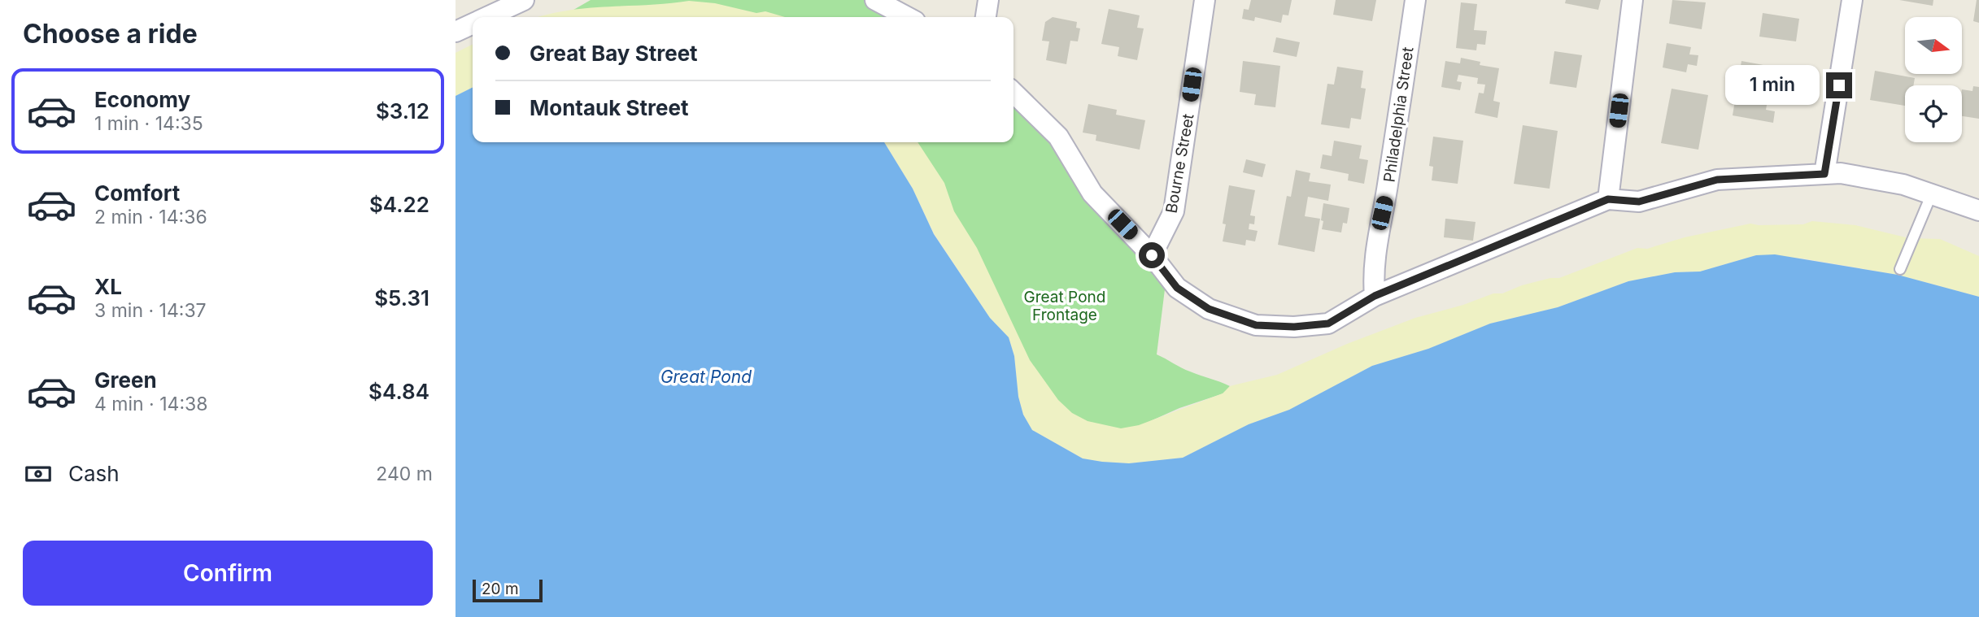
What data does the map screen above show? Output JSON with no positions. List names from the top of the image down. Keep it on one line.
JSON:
{"streets":{"street":["Philadelphia Street","Bourne Street"]},"water":["Great Pond"],"parks":["Great Pond Frontage"],"scale_bar":"20 m","north":"right","page":{"heading":"Choose a ride","banner":["Great Bay Street","Montauk Street"],"bubble":"1 min","list":[{"name":"Economy","note":"1 min · 14:35","value":"$3.12"},{"name":"Comfort","note":"2 min · 14:36","value":"$4.22"},{"name":"XL","note":"3 min · 14:37","value":"$5.31"},{"name":"Green","note":"4 min · 14:38","value":"$4.84"}],"pay":["Cash","240 m"],"buttons":"Confirm","scale":"20 m"}}
